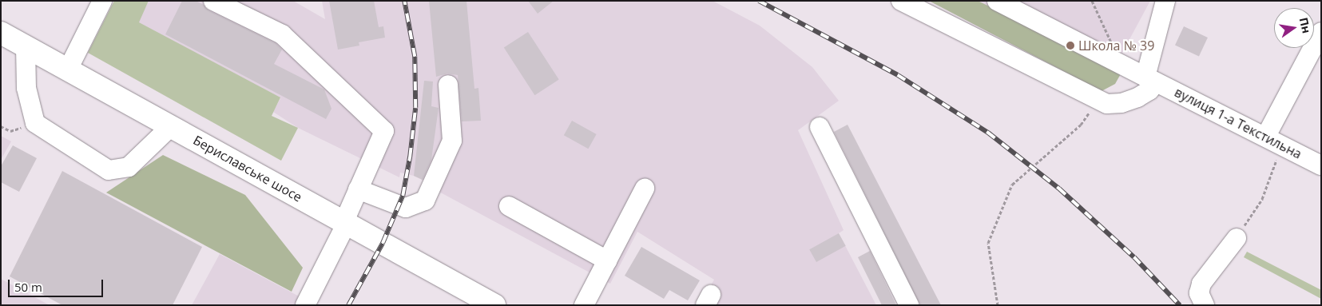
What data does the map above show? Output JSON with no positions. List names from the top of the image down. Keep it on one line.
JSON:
{"streets":{"main road":["Бериславське шосе"],"street":["вулиця 1-а Текстильна"]},"places":["Школа № 39"],"scale_bar":"50 m","north":"right"}
